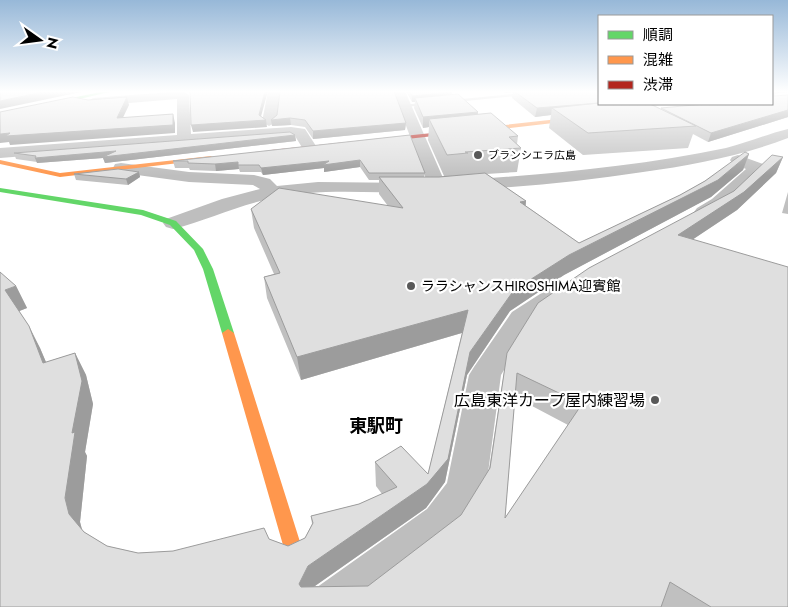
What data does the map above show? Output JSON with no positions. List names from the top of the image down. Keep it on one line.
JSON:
{"districts":["東駅町"],"places":["ブランシエラ広島","ララシャンスHIROSHIMA迎賓館","広島東洋カープ屋内練習場"],"legend":["順調","混雑","渋滞"],"north":"right"}
